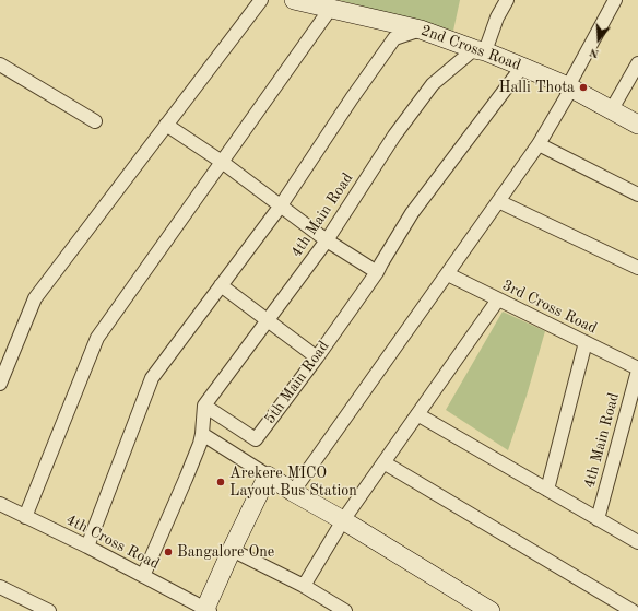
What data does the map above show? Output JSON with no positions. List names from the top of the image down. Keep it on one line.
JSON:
{"streets":{"street":["2nd Cross Road","4th Main Road","3rd Cross Road","5th Main Road","4th Cross Road"]},"crossings":[["2nd Cross Road","4th Main Road"],["2nd Cross Road","5th Main Road"],["4th Main Road","3rd Cross Road"],["4th Main Road","5th Main Road"]],"places":["Halli Thota","Arekere MICO Layout Bus Station","Bangalore One"],"north":"bottom"}
